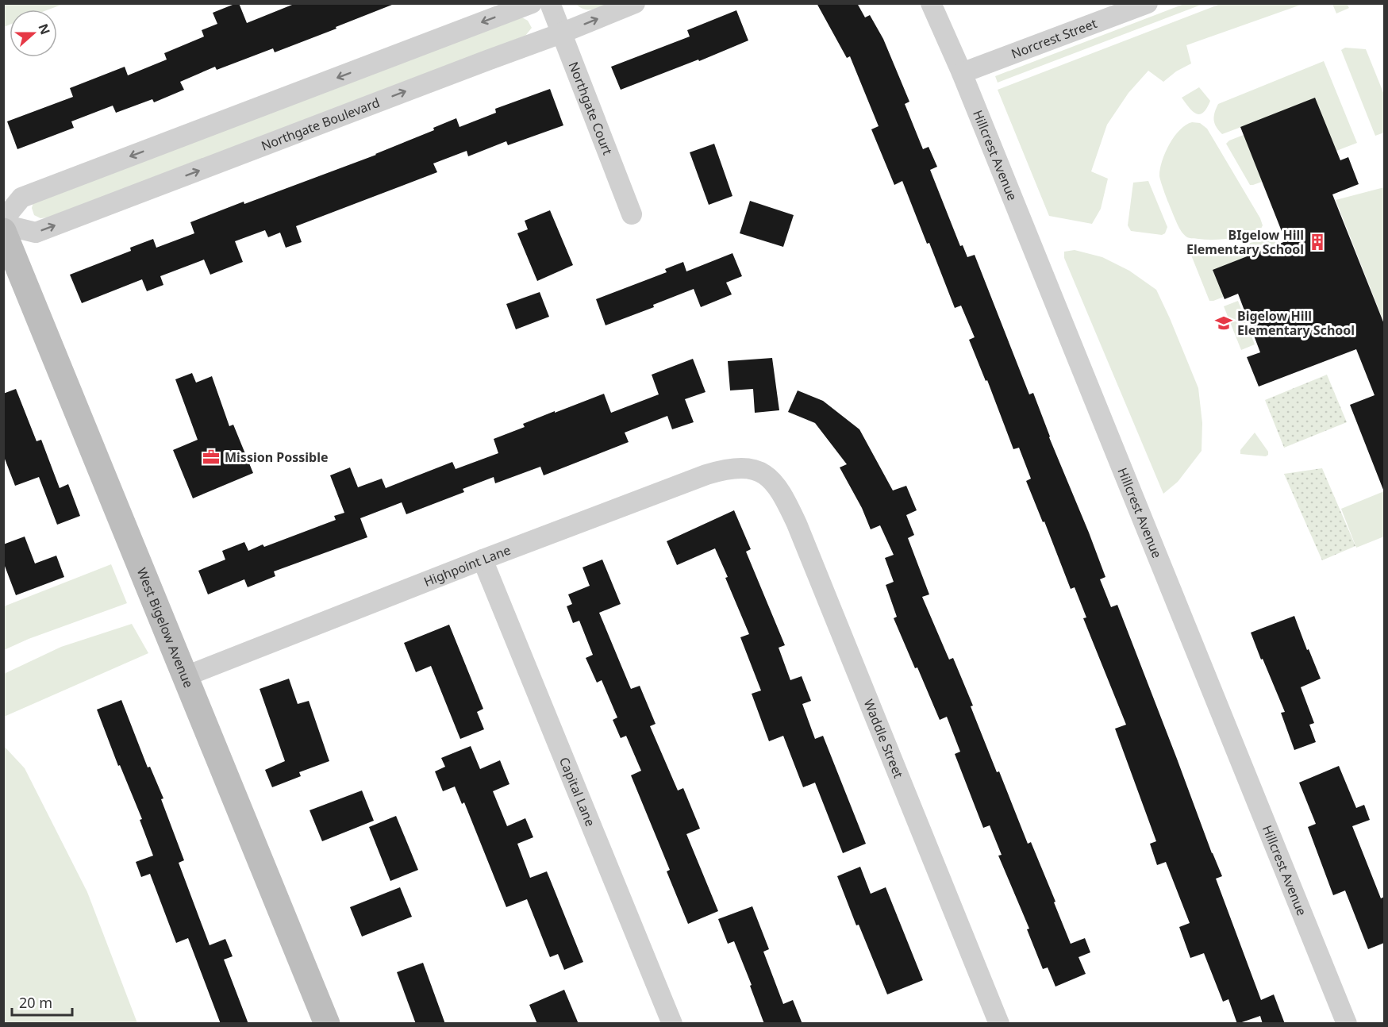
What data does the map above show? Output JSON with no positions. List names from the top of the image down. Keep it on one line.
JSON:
{"streets":{"main road":["West Bigelow Avenue"],"street":["Norcrest Street","Northgate Court","Northgate Boulevard","Hillcrest Avenue","Highpoint Lane","Waddle Street","Capital Lane"]},"crossings":[["Norcrest Street","Hillcrest Avenue"],["Northgate Court","Northgate Boulevard"],["Highpoint Lane","West Bigelow Avenue"],["Highpoint Lane","Waddle Street"],["Highpoint Lane","Capital Lane"]],"places":{"building":["BIgelow Hill Elementary School"],"school or university":["Bigelow Hill Elementary School"],"office":["Mission Possible"]},"scale_bar":"20 m","north":"right"}
